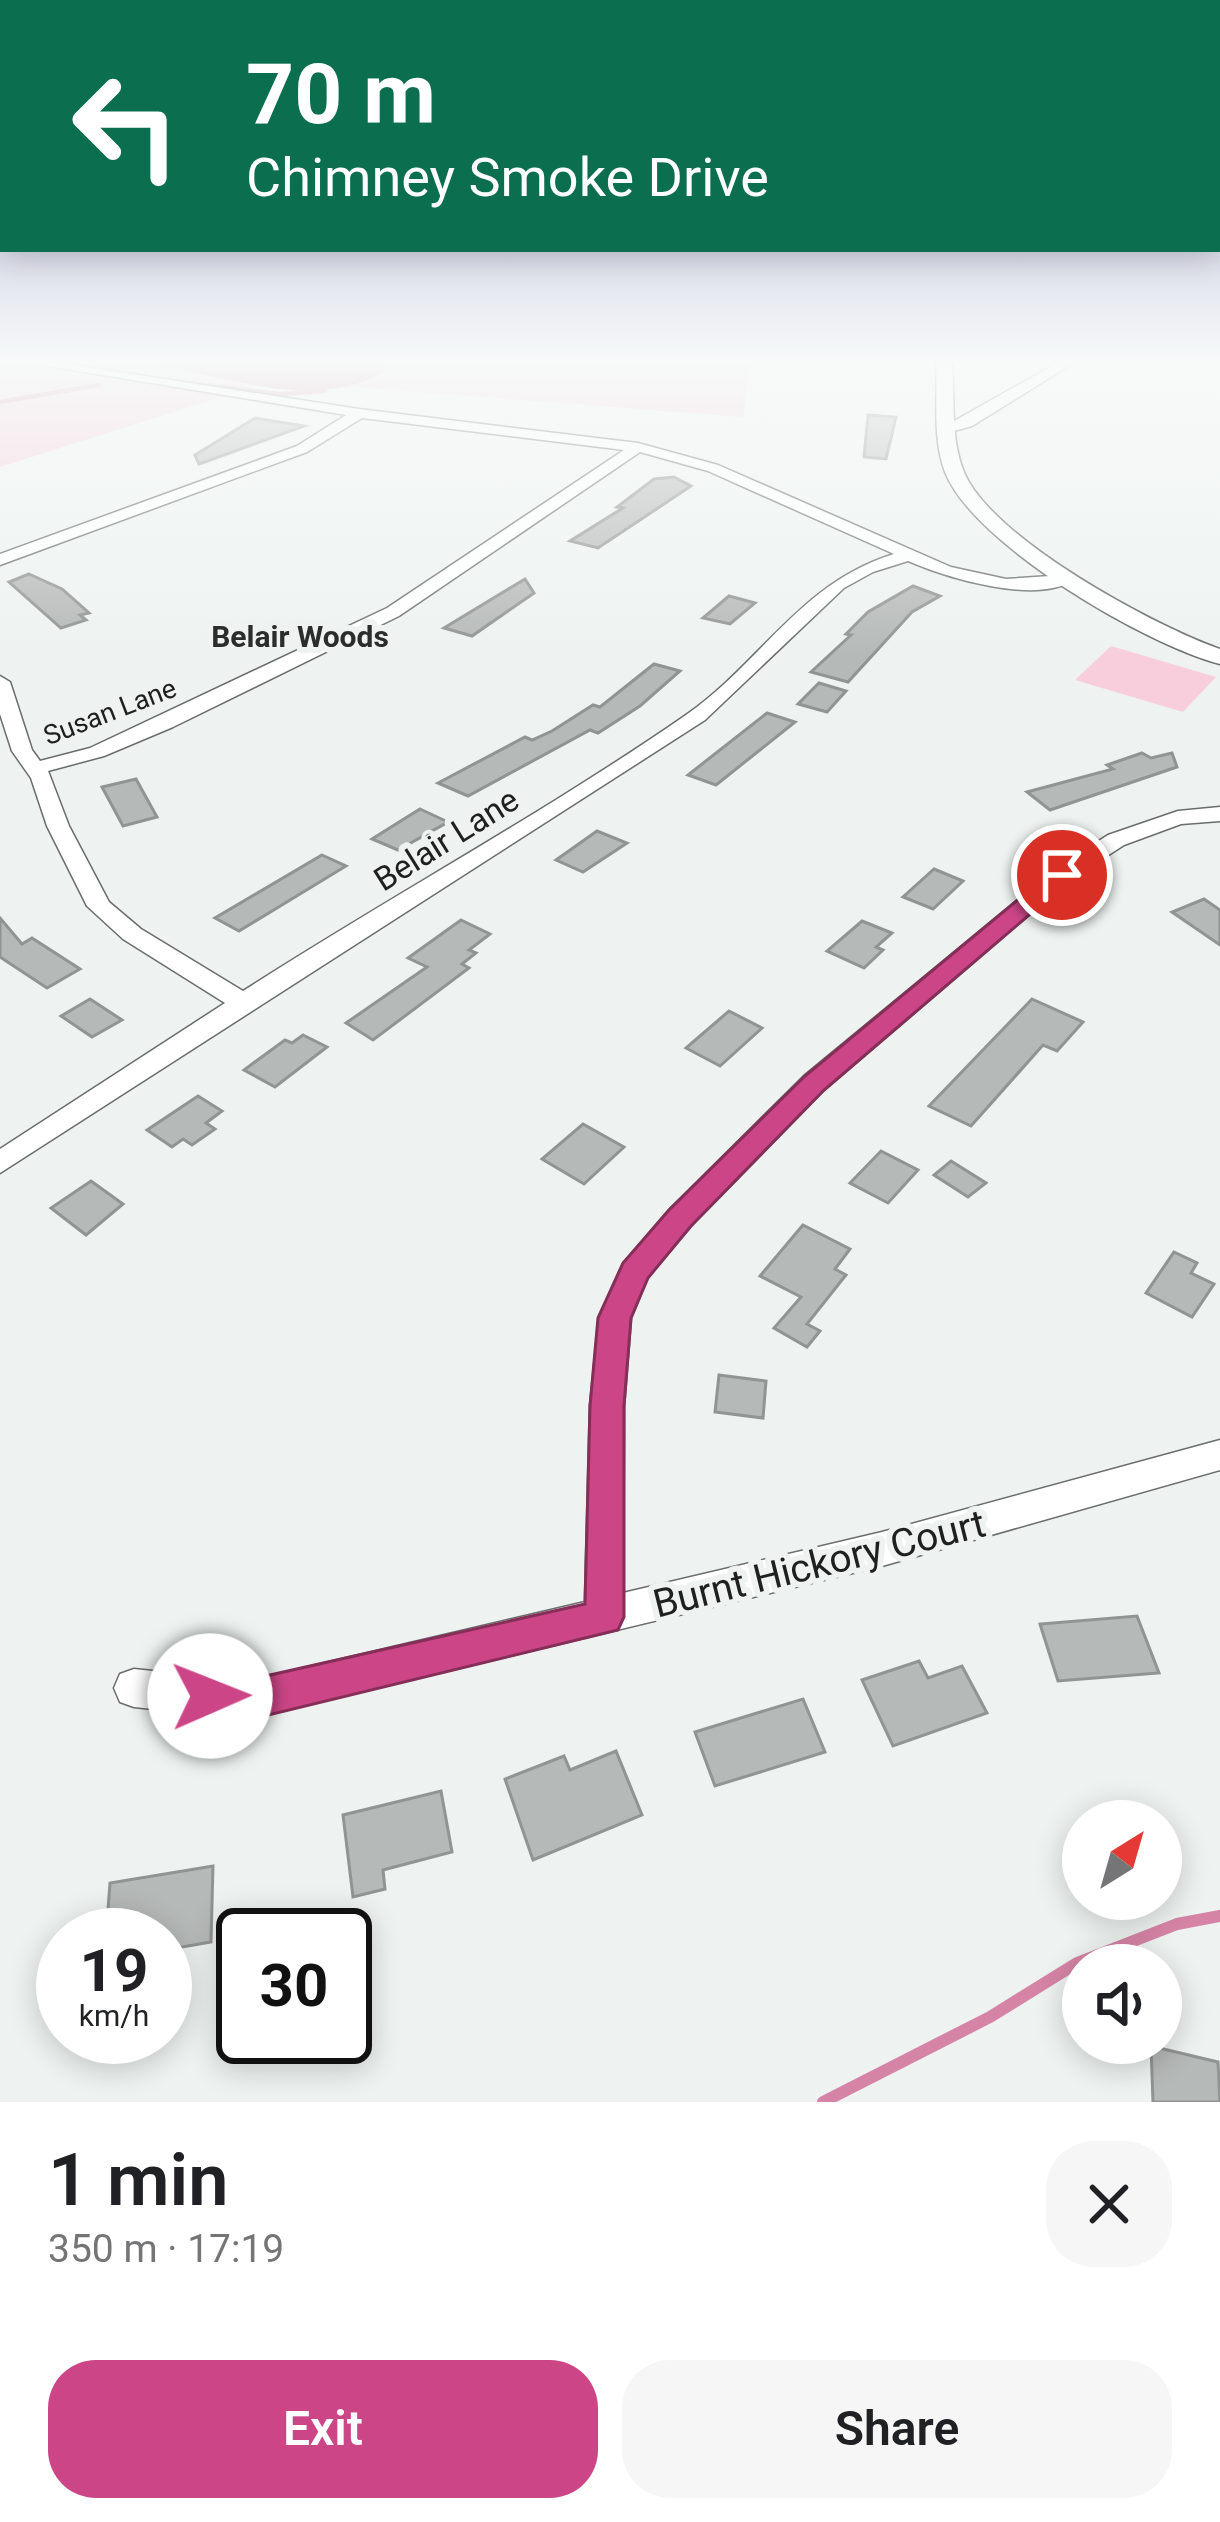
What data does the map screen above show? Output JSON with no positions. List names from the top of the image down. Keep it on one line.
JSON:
{"streets":{"street":["Susan Lane","Belair Lane","Burnt Hickory Court"]},"districts":["Belair Woods"],"north":"top right","page":{"turn":["70 m","Chimney Smoke Drive"],"speed":"19 km/h","limit":"30","heading":["1 min","350 m · 17:19"],"buttons":["Exit","Share"]}}
